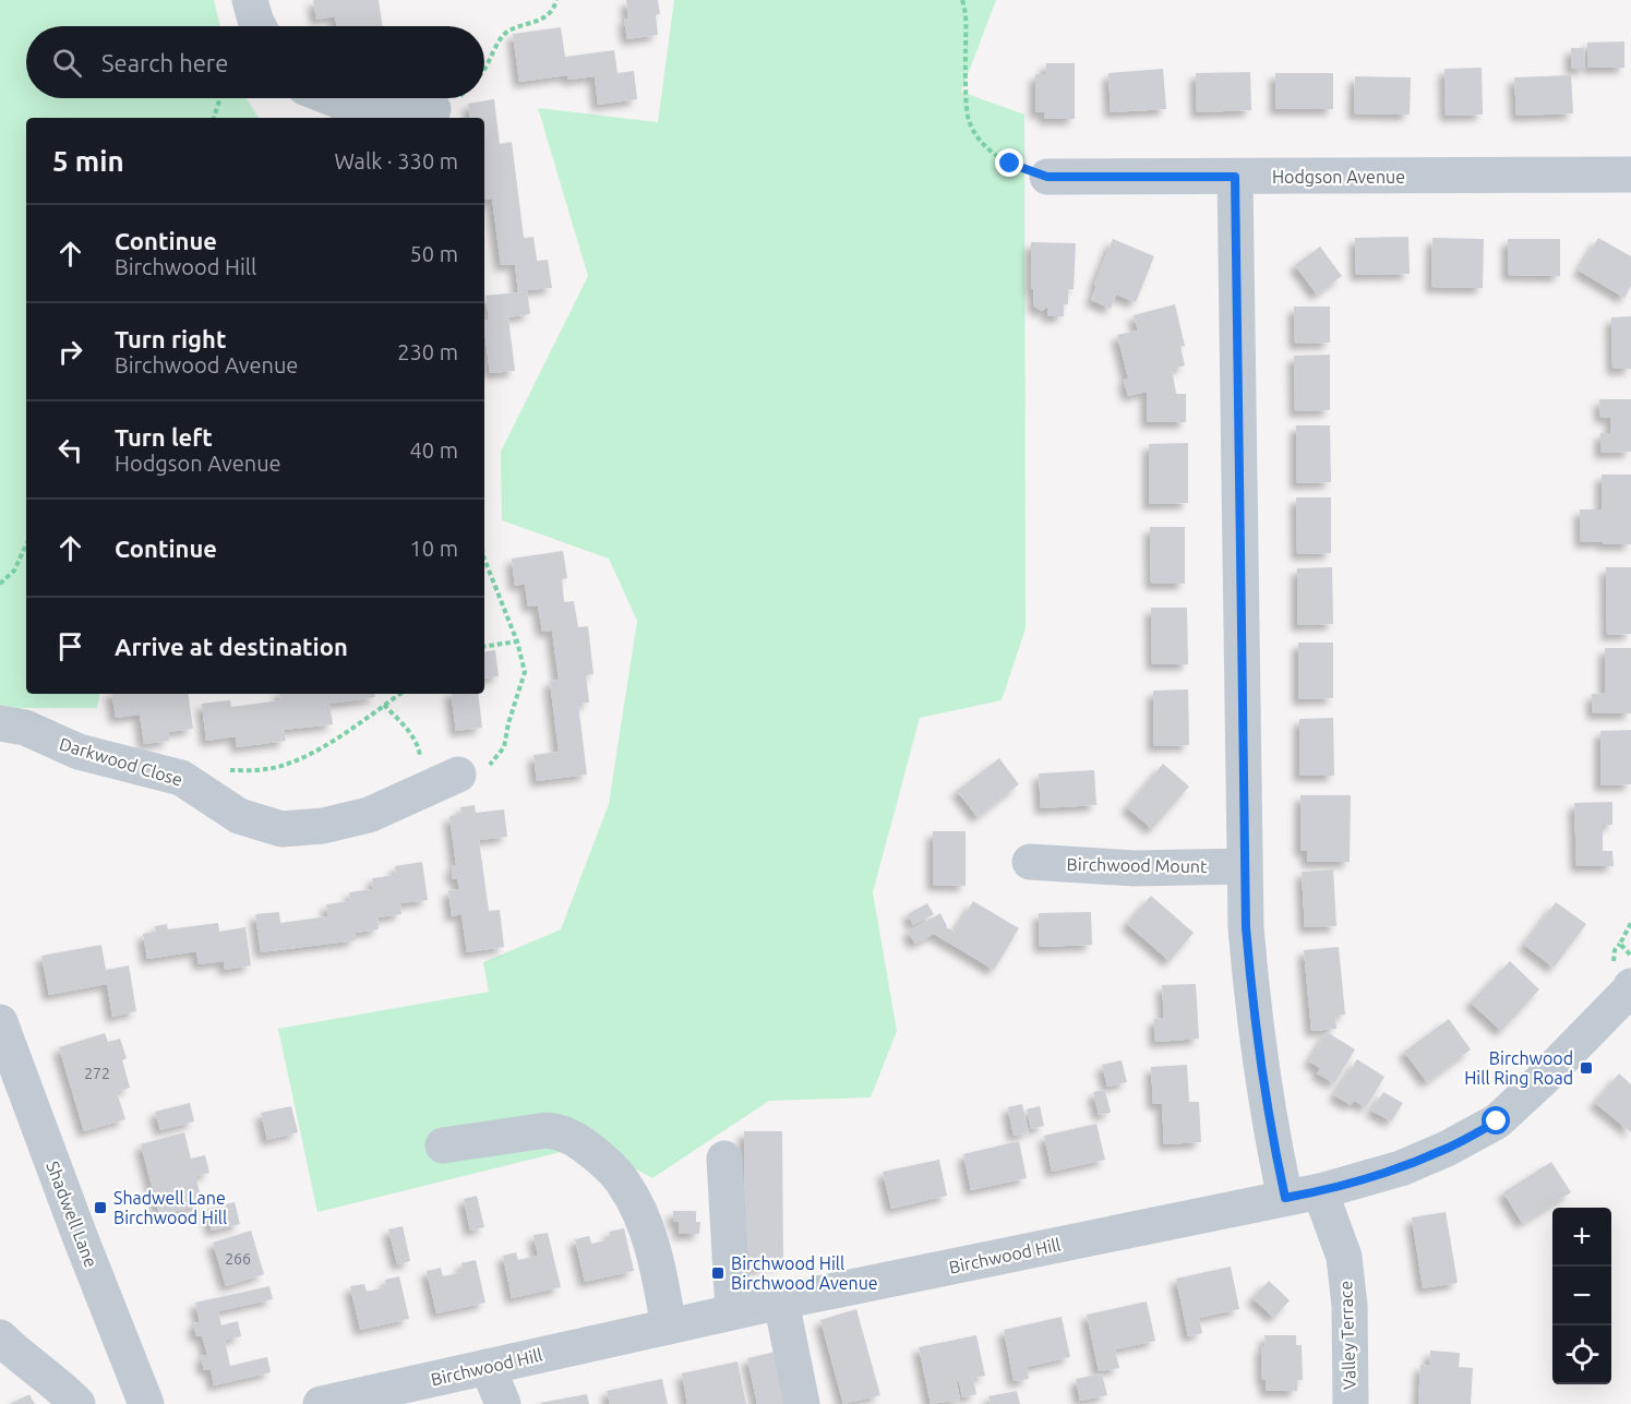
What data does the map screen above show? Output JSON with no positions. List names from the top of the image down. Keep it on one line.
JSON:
{"streets":{"street":["Hodgson Avenue","Darkwood Close","Birchwood Mount","Shadwell Lane","Birchwood Hill","Valley Terrace"]},"crossings":[["Birchwood Hill","Valley Terrace"]],"places":{"transit":["Birchwood Hill Ring Road","Shadwell Lane Birchwood Hill","Birchwood Hill Birchwood Avenue"]},"house_numbers":["272","266"],"page":{"search":"Search here","heading":["5 min","Walk · 330 m"],"list":[["Continue","Birchwood Hill","50 m"],["Turn right","Birchwood Avenue","230 m"],["Turn left","Hodgson Avenue","40 m"],["Continue","10 m"],"Arrive at destination"],"map_buttons":["+","−"]}}
